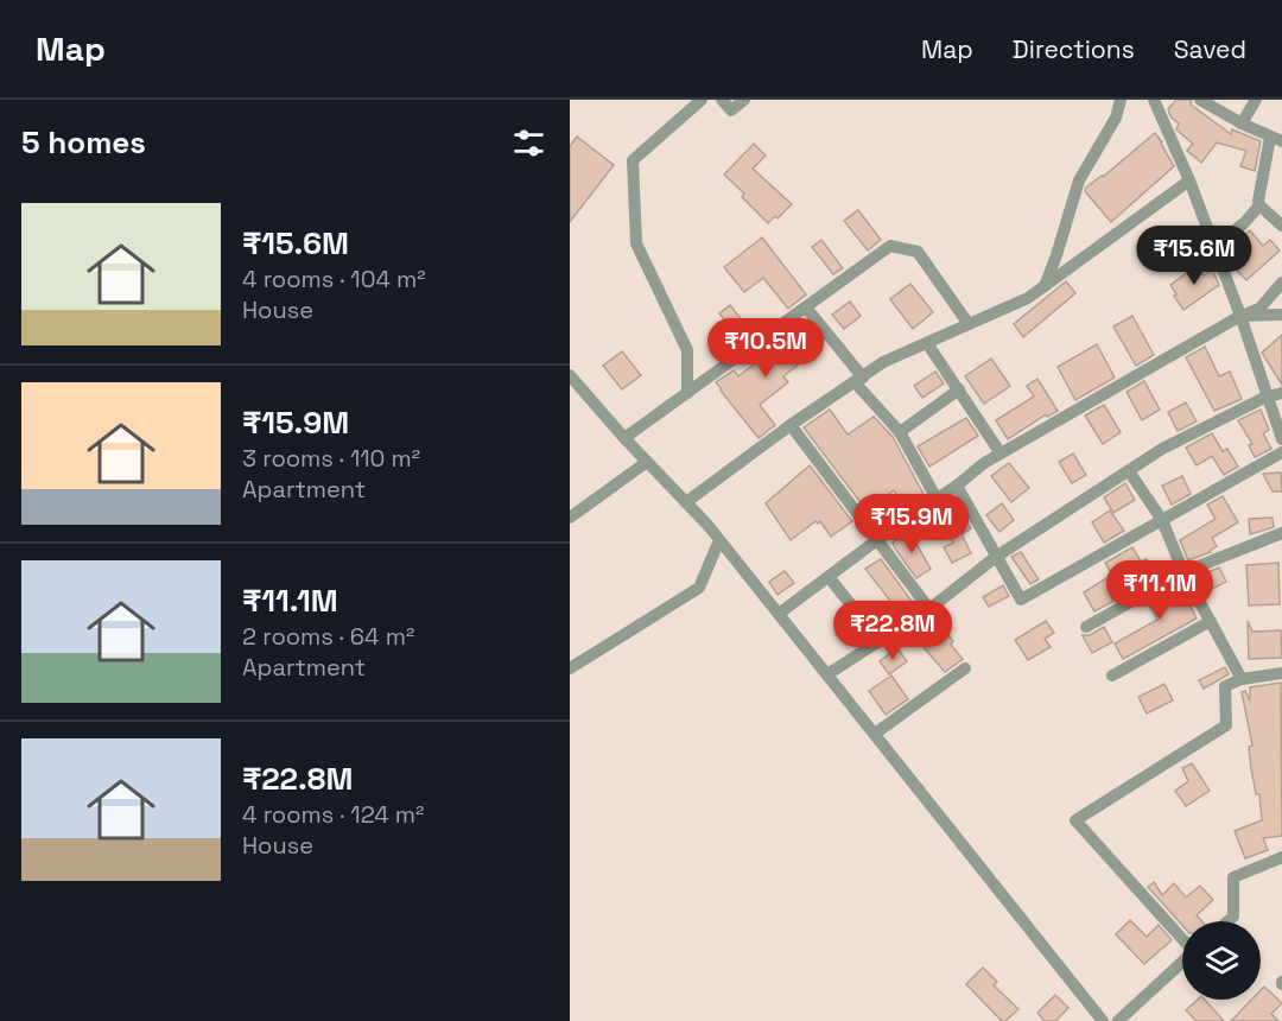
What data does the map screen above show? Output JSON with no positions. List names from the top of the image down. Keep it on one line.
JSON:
{"page":{"header":"Map","nav":["Map","Directions","Saved"],"heading":"5 homes","list":[{"name":"₹15.6M","note":"4 rooms · 104 m² · House"},{"name":"₹15.9M","note":"3 rooms · 110 m² · Apartment"},{"name":"₹11.1M","note":"2 rooms · 64 m² · Apartment"},{"name":"₹22.8M","note":"4 rooms · 124 m² · House"}],"price":["₹15.6M","₹10.5M","₹15.9M","₹11.1M","₹22.8M"]}}
